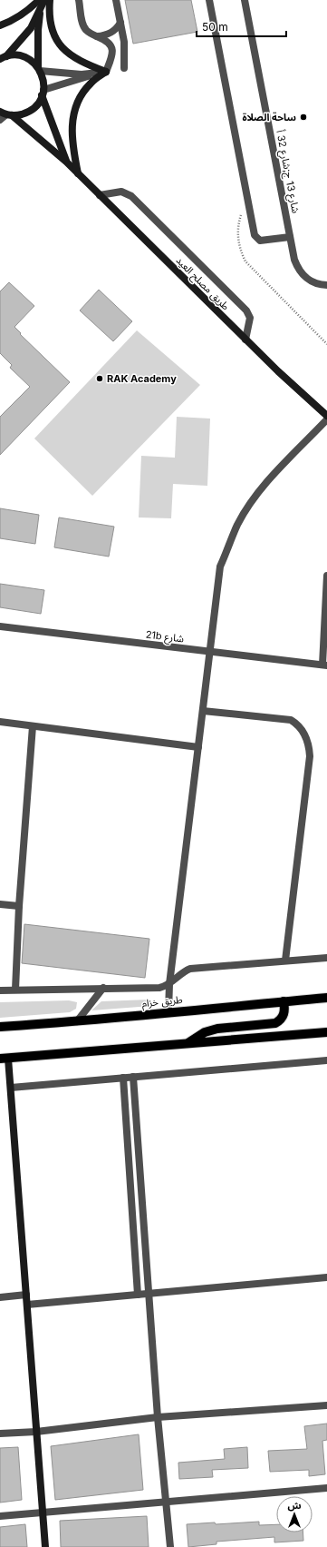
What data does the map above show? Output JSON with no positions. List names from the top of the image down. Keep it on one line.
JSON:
{"streets":{"main road":["طريق خزام"],"street":["شارع 13 ج;شارع 32 أ","طريق مصلح العيد","21b شارع"]},"places":["ساحة الصلاة","RAK Academy"],"scale_bar":"50 m","north":"top"}
